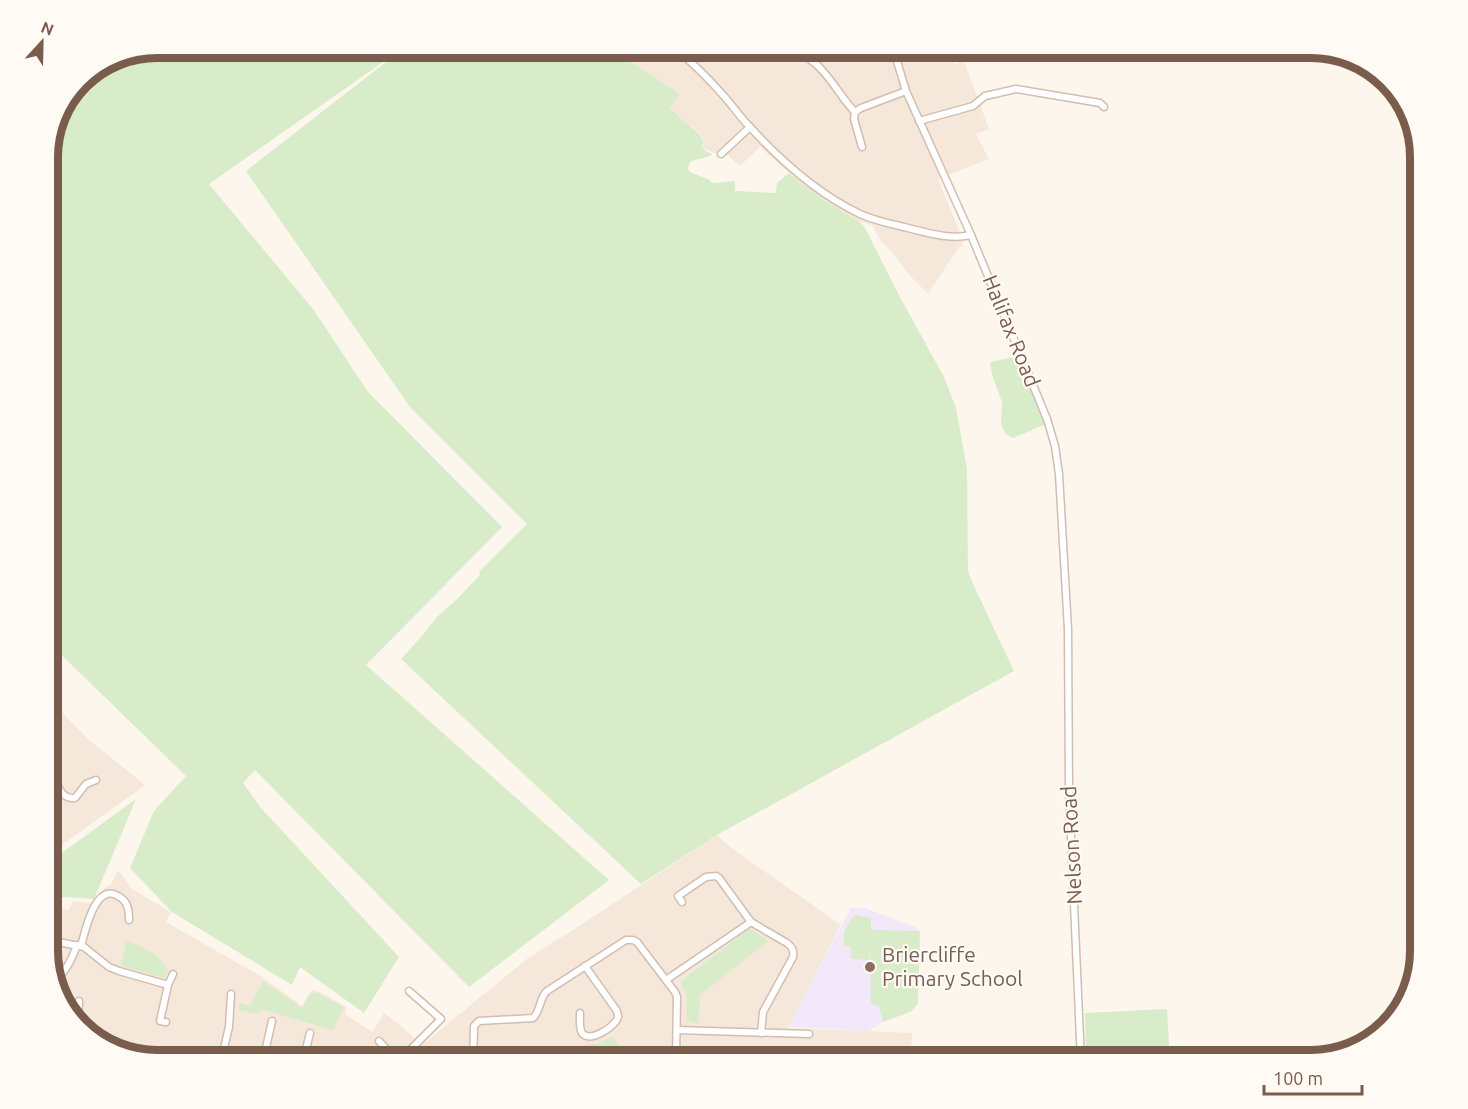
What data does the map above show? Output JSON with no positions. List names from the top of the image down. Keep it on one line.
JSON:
{"streets":{"street":["Halifax Road","Nelson Road"]},"crossings":[["Halifax Road","Nelson Road"]],"places":["Briercliffe Primary School"],"scale_bar":"100 m","north":"top"}
